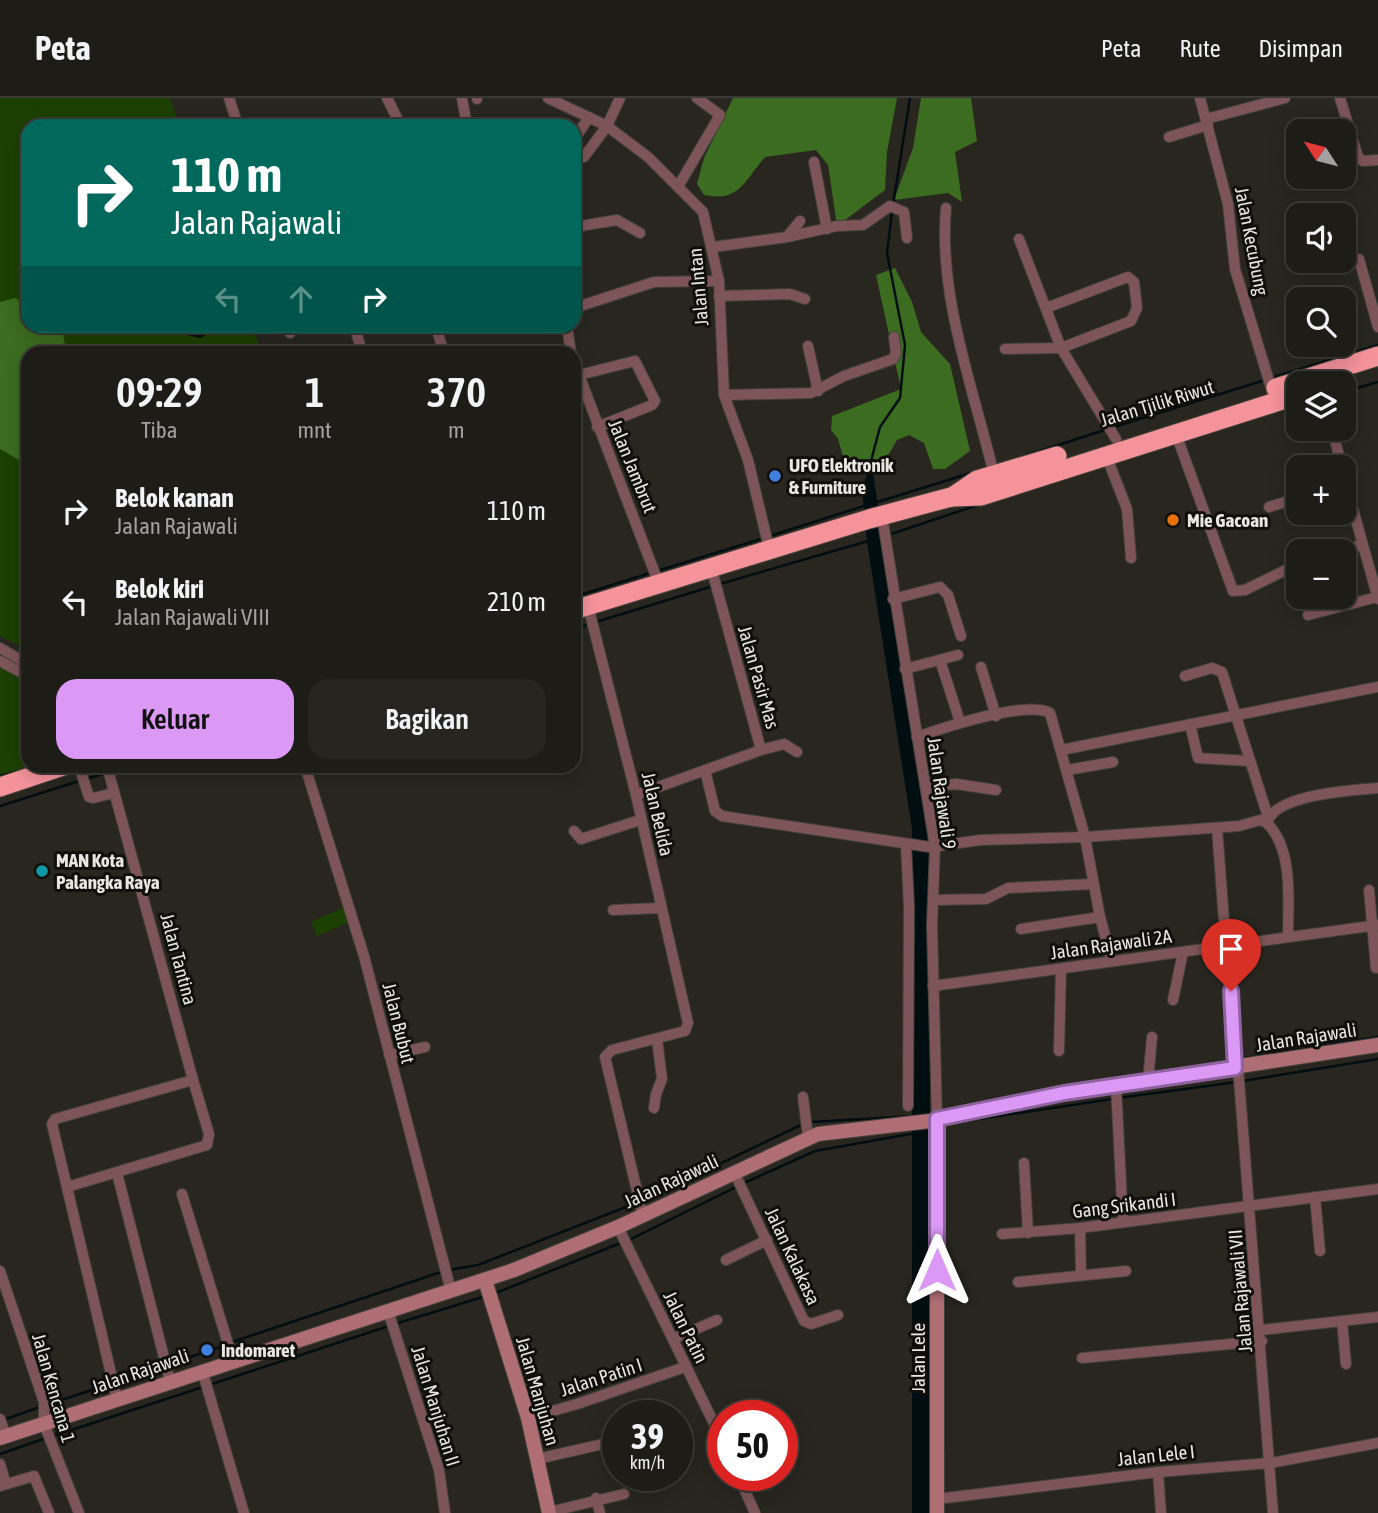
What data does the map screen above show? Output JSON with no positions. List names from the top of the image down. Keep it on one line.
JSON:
{"streets":{"highway":["Jalan Tjilik Riwut"],"main road":["Jalan Rajawali","Jalan Lele","Jalan Manjuhan"],"street":["Jalan Kecubung","Jalan Intan","Jalan Jambrut","Jalan Pasir Mas","Jalan Rajawali 9","Jalan Belida","Jalan Rajawali 2A","Jalan Tantina","Jalan Bubut","Gang Srikandi I","Jalan Kalakasa","Jalan Rajawali VII","Jalan Patin","Jalan Patin I","Jalan Kencana 1","Jalan Manjuhan II","Jalan Lele I"]},"crossings":[["Jalan Kecubung","Jalan Tjilik Riwut"],["Jalan Intan","Jalan Tjilik Riwut"],["Jalan Tjilik Riwut","Jalan Jambrut"],["Jalan Tjilik Riwut","Jalan Pasir Mas"],["Jalan Tjilik Riwut","Jalan Rajawali 9"],["Jalan Tjilik Riwut","Jalan Belida"],["Jalan Pasir Mas","Jalan Belida"],["Jalan Rajawali 9","Jalan Rajawali 2A"],["Jalan Rajawali 9","Jalan Rajawali"],["Jalan Rajawali 9","Jalan Lele"],["Jalan Rajawali 2A","Jalan Rajawali VII"],["Jalan Bubut","Jalan Rajawali"],["Jalan Rajawali","Jalan Kalakasa"],["Jalan Rajawali","Jalan Rajawali VII"],["Jalan Rajawali","Jalan Patin"],["Jalan Rajawali","Jalan Lele"],["Jalan Rajawali","Jalan Kencana 1"],["Jalan Rajawali","Jalan Manjuhan"],["Jalan Rajawali","Jalan Manjuhan II"],["Gang Srikandi I","Jalan Rajawali VII"],["Jalan Rajawali VII","Jalan Lele I"],["Jalan Patin","Jalan Patin I"],["Jalan Lele","Jalan Lele I"],["Jalan Patin I","Jalan Manjuhan"]],"places":["UFO Elektronik & Furniture","Mie Gacoan","MAN Kota Palangka Raya","Indomaret"],"north":"top left","page":{"header":"Peta","nav":["Peta","Rute","Disimpan"],"map_buttons":["+","−"],"turn":["110 m","Jalan Rajawali"],"eta":["09:29","Tiba","1","mnt","370","m"],"list":[{"name":"Belok kanan","note":"Jalan Rajawali","value":"110 m"},{"name":"Belok kiri","note":"Jalan Rajawali VIII","value":"210 m"}],"buttons":["Keluar","Bagikan"],"speed":"39 km/h","limit":"50"}}
